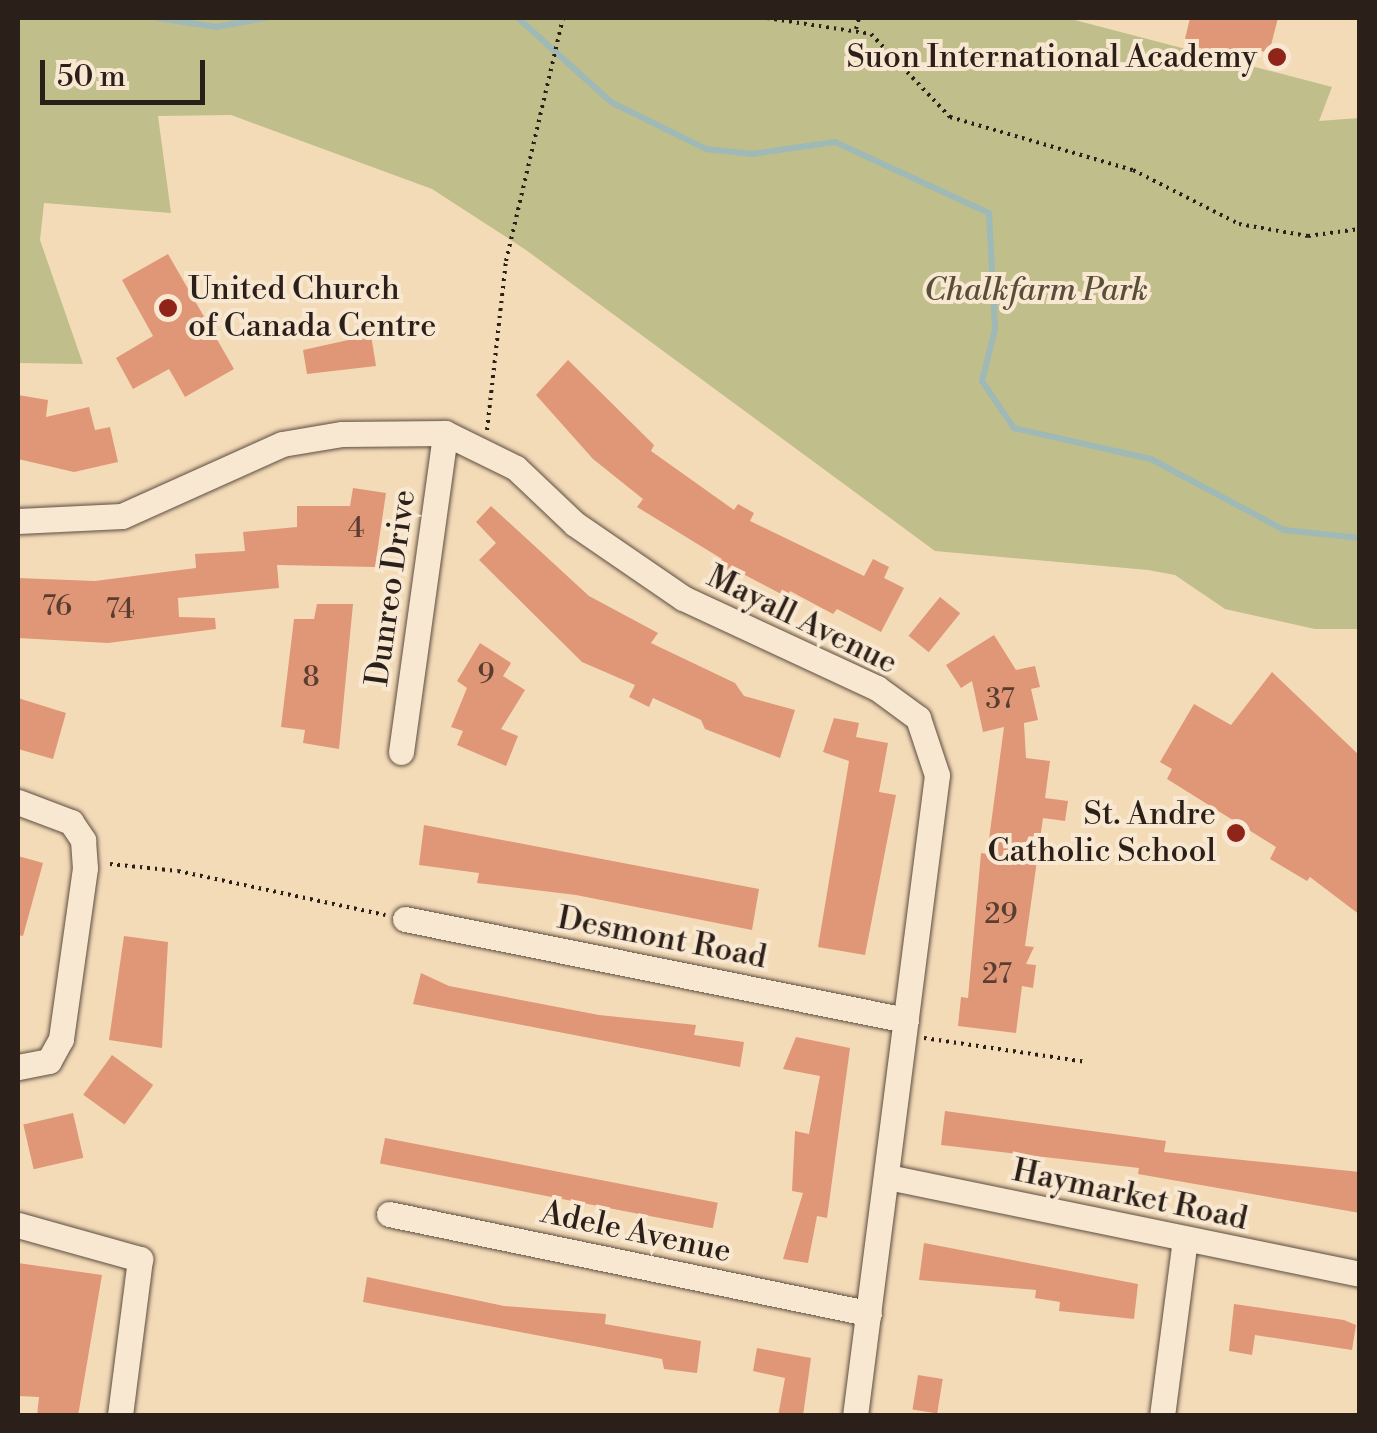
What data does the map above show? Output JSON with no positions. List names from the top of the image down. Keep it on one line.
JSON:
{"streets":{"street":["Dunreo Drive","Mayall Avenue","Desmont Road","Haymarket Road","Adele Avenue"]},"crossings":[["Dunreo Drive","Mayall Avenue"],["Mayall Avenue","Desmont Road"],["Mayall Avenue","Haymarket Road"],["Mayall Avenue","Adele Avenue"]],"parks":["Chalkfarm Park"],"places":["Suon International Academy","United Church of Canada Centre","St. Andre Catholic School"],"house_numbers":["4","76","74","9","8","37","29","27"],"scale_bar":"50 m"}
